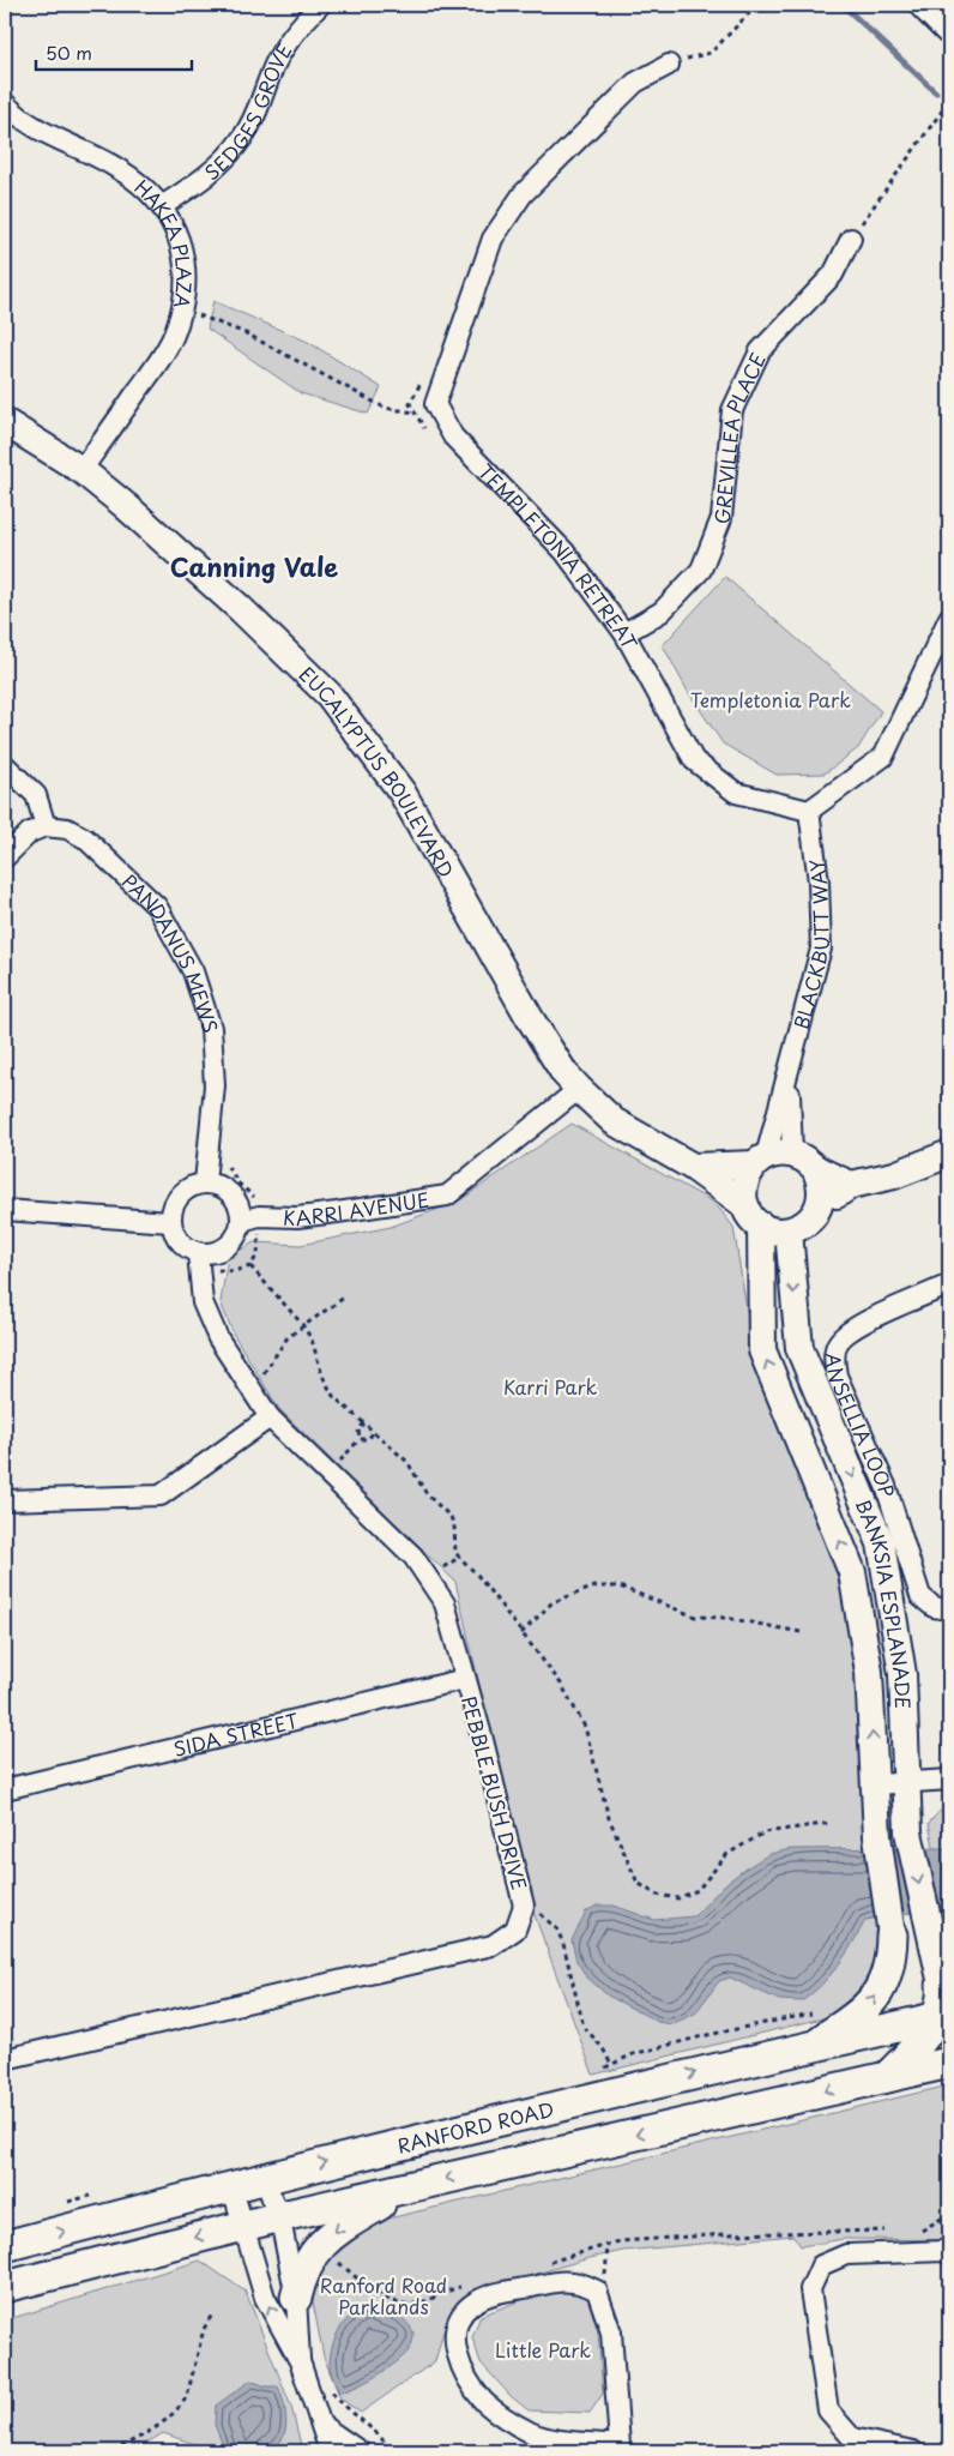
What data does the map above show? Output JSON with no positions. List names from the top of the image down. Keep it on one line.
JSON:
{"streets":{"main road":["RANFORD ROAD"],"street":["SEDGES GROVE","HAKEA PLAZA","GREVILLEA PLACE","TEMPLETONIA RETREAT","EUCALYPTUS BOULEVARD","BLACKBUTT WAY","PANDANUS MEWS","KARRI AVENUE","ANSELLIA LOOP","BANKSIA ESPLANADE","SIDA STREET","PEBBLE BUSH DRIVE"]},"crossings":[["SEDGES GROVE","HAKEA PLAZA"],["HAKEA PLAZA","EUCALYPTUS BOULEVARD"],["GREVILLEA PLACE","TEMPLETONIA RETREAT"],["TEMPLETONIA RETREAT","BLACKBUTT WAY"],["EUCALYPTUS BOULEVARD","BLACKBUTT WAY"],["EUCALYPTUS BOULEVARD","KARRI AVENUE"],["EUCALYPTUS BOULEVARD","BANKSIA ESPLANADE"],["BLACKBUTT WAY","BANKSIA ESPLANADE"],["PANDANUS MEWS","KARRI AVENUE"],["PANDANUS MEWS","PEBBLE BUSH DRIVE"],["KARRI AVENUE","PEBBLE BUSH DRIVE"],["BANKSIA ESPLANADE","RANFORD ROAD"],["SIDA STREET","PEBBLE BUSH DRIVE"]],"districts":["Canning Vale"],"parks":["Templetonia Park","Karri Park","Ranford Road Parklands","Little Park"],"scale_bar":"50 m"}
